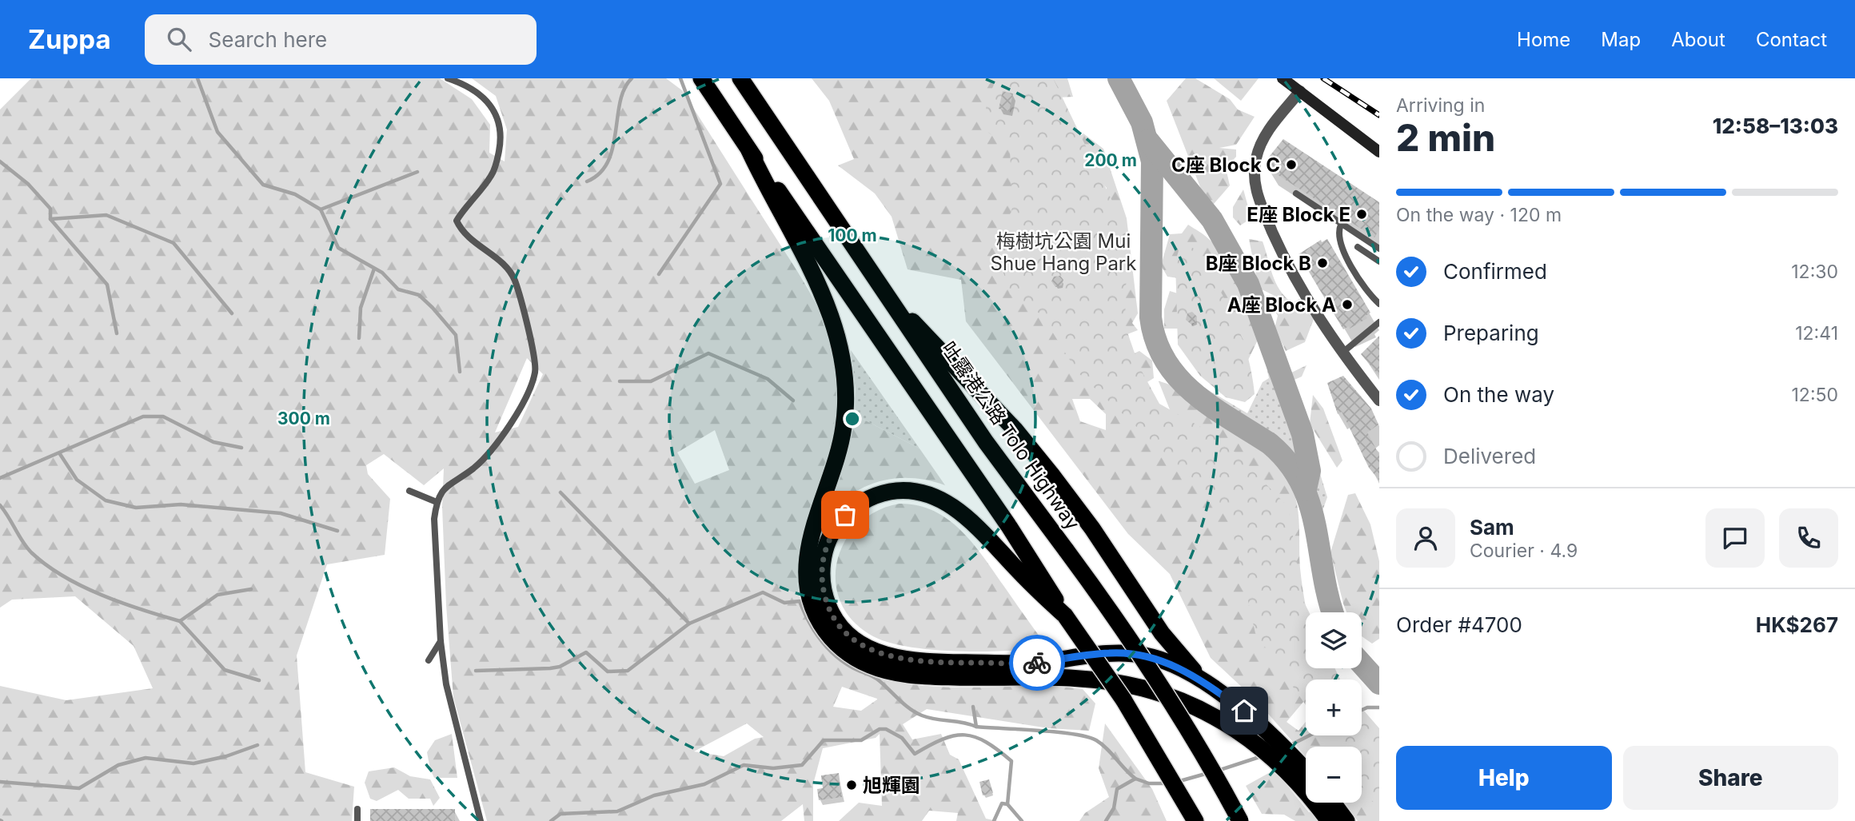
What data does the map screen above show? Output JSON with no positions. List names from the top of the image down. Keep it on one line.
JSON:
{"streets":{"highway":["吐露港公路 Tolo Highway"]},"parks":["梅樹坑公園 Mui Shue Hang Park"],"places":["C座 Block C","E座 Block E","B座 Block B","A座 Block A","旭輝園"],"page":{"header":"Zuppa","search":"Search here","nav":["Home","Map","About","Contact"],"heading":["2 min","Arriving in","12:58–13:03"],"panel":["Sam","Courier · 4.9","Order #4700","HK$267"],"bar":"On the way · 120 m","list":[["Confirmed","12:30"],["Preparing","12:41"],["On the way","12:50"],"Delivered"],"map_buttons":["+","−"],"buttons":["Help","Share"]},"rings":["200 m","100 m","300 m"]}
